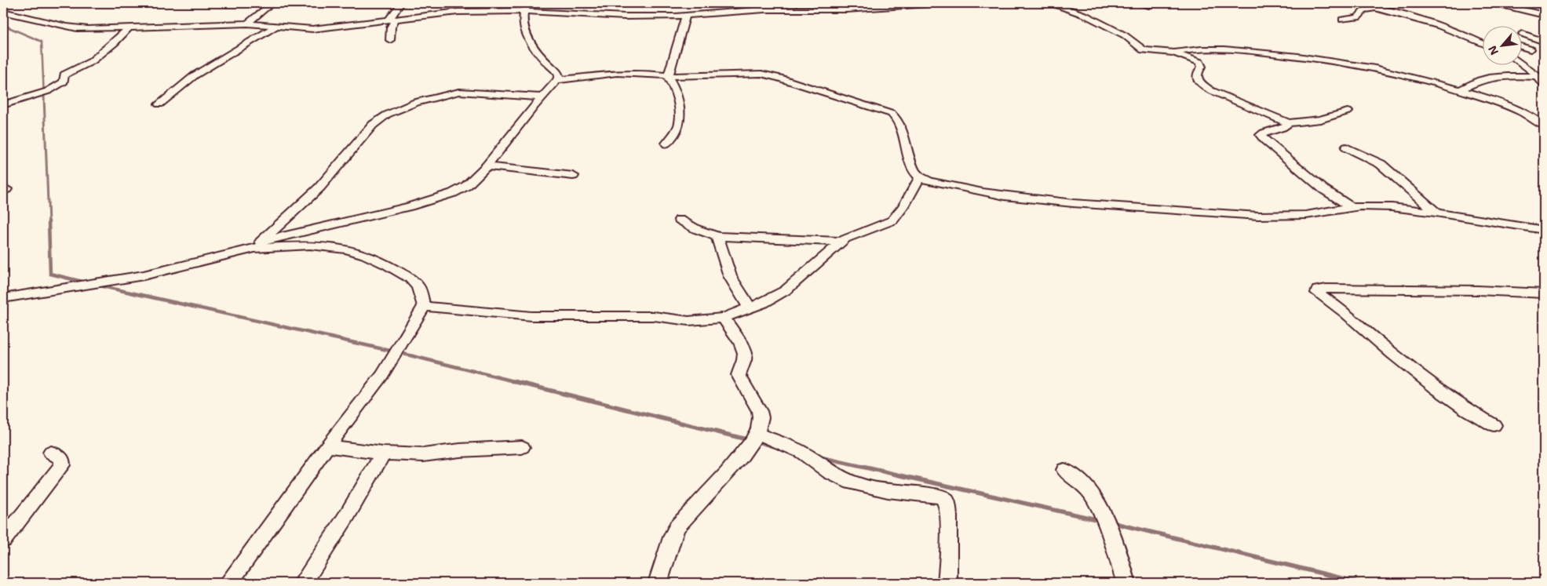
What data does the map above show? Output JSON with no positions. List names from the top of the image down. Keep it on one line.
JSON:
{"north":"bottom left"}
